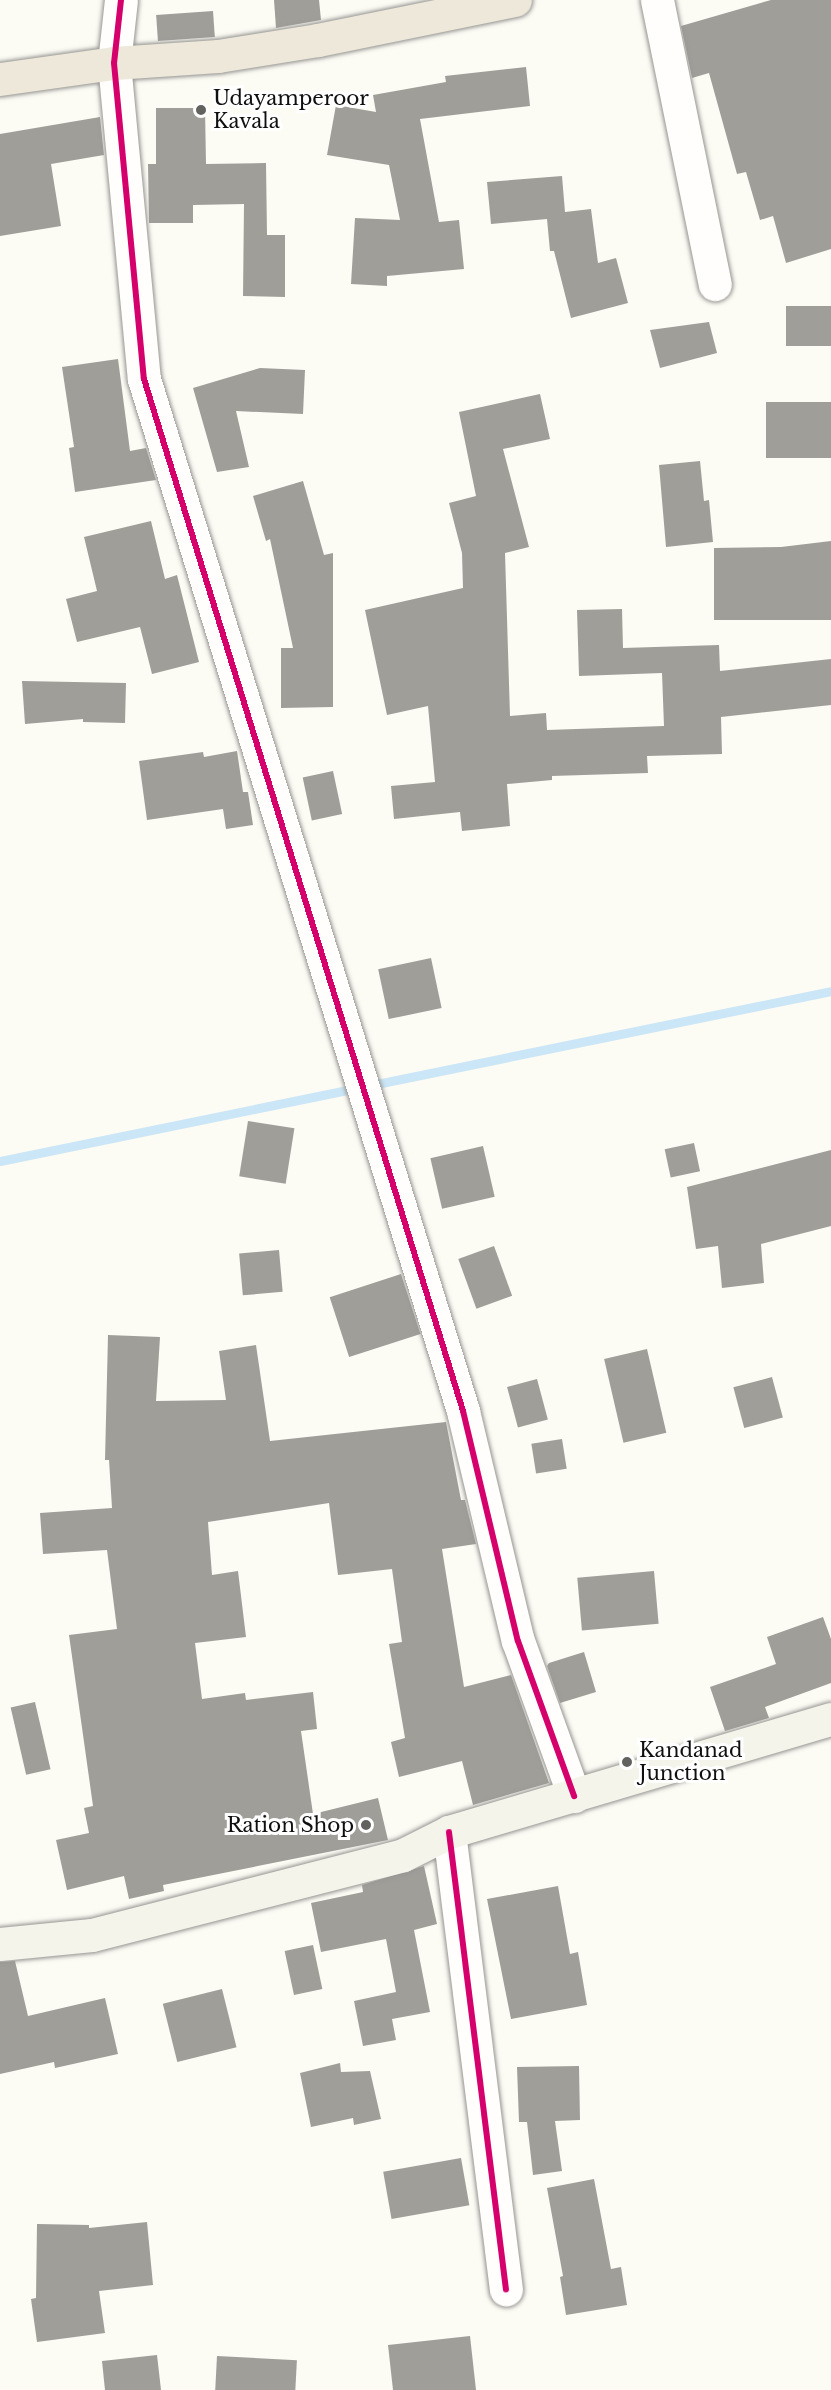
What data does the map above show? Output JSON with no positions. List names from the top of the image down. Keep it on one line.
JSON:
{"places":["Udayamperoor Kavala","Kandanad Junction","Ration Shop"]}
